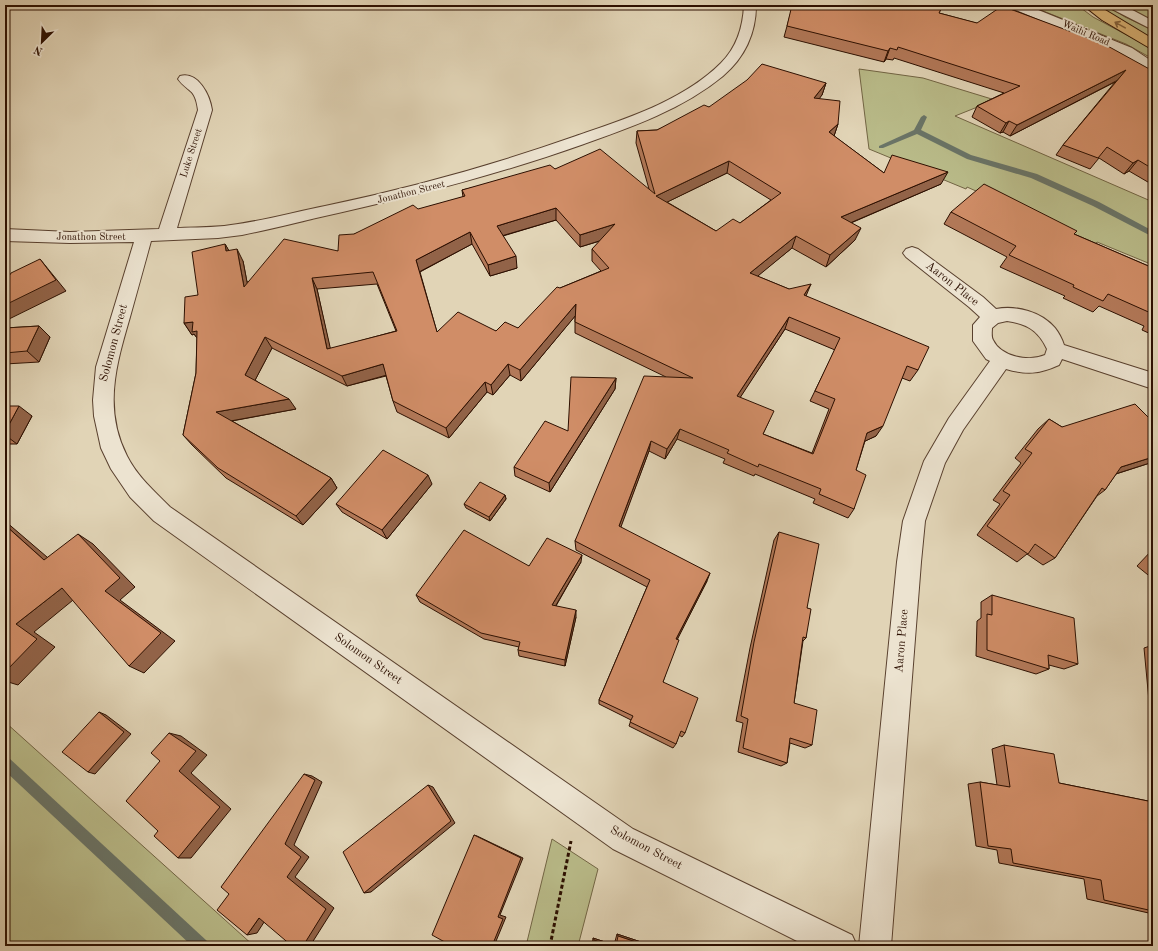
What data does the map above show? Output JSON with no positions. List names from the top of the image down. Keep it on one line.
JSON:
{"streets":{"street":["Waihi Road","Luke Street","Jonathon Street","Aaron Place","Solomon Street"]},"crossings":[["Luke Street","Jonathon Street"],["Luke Street","Solomon Street"],["Jonathon Street","Solomon Street"]],"north":"bottom left"}
